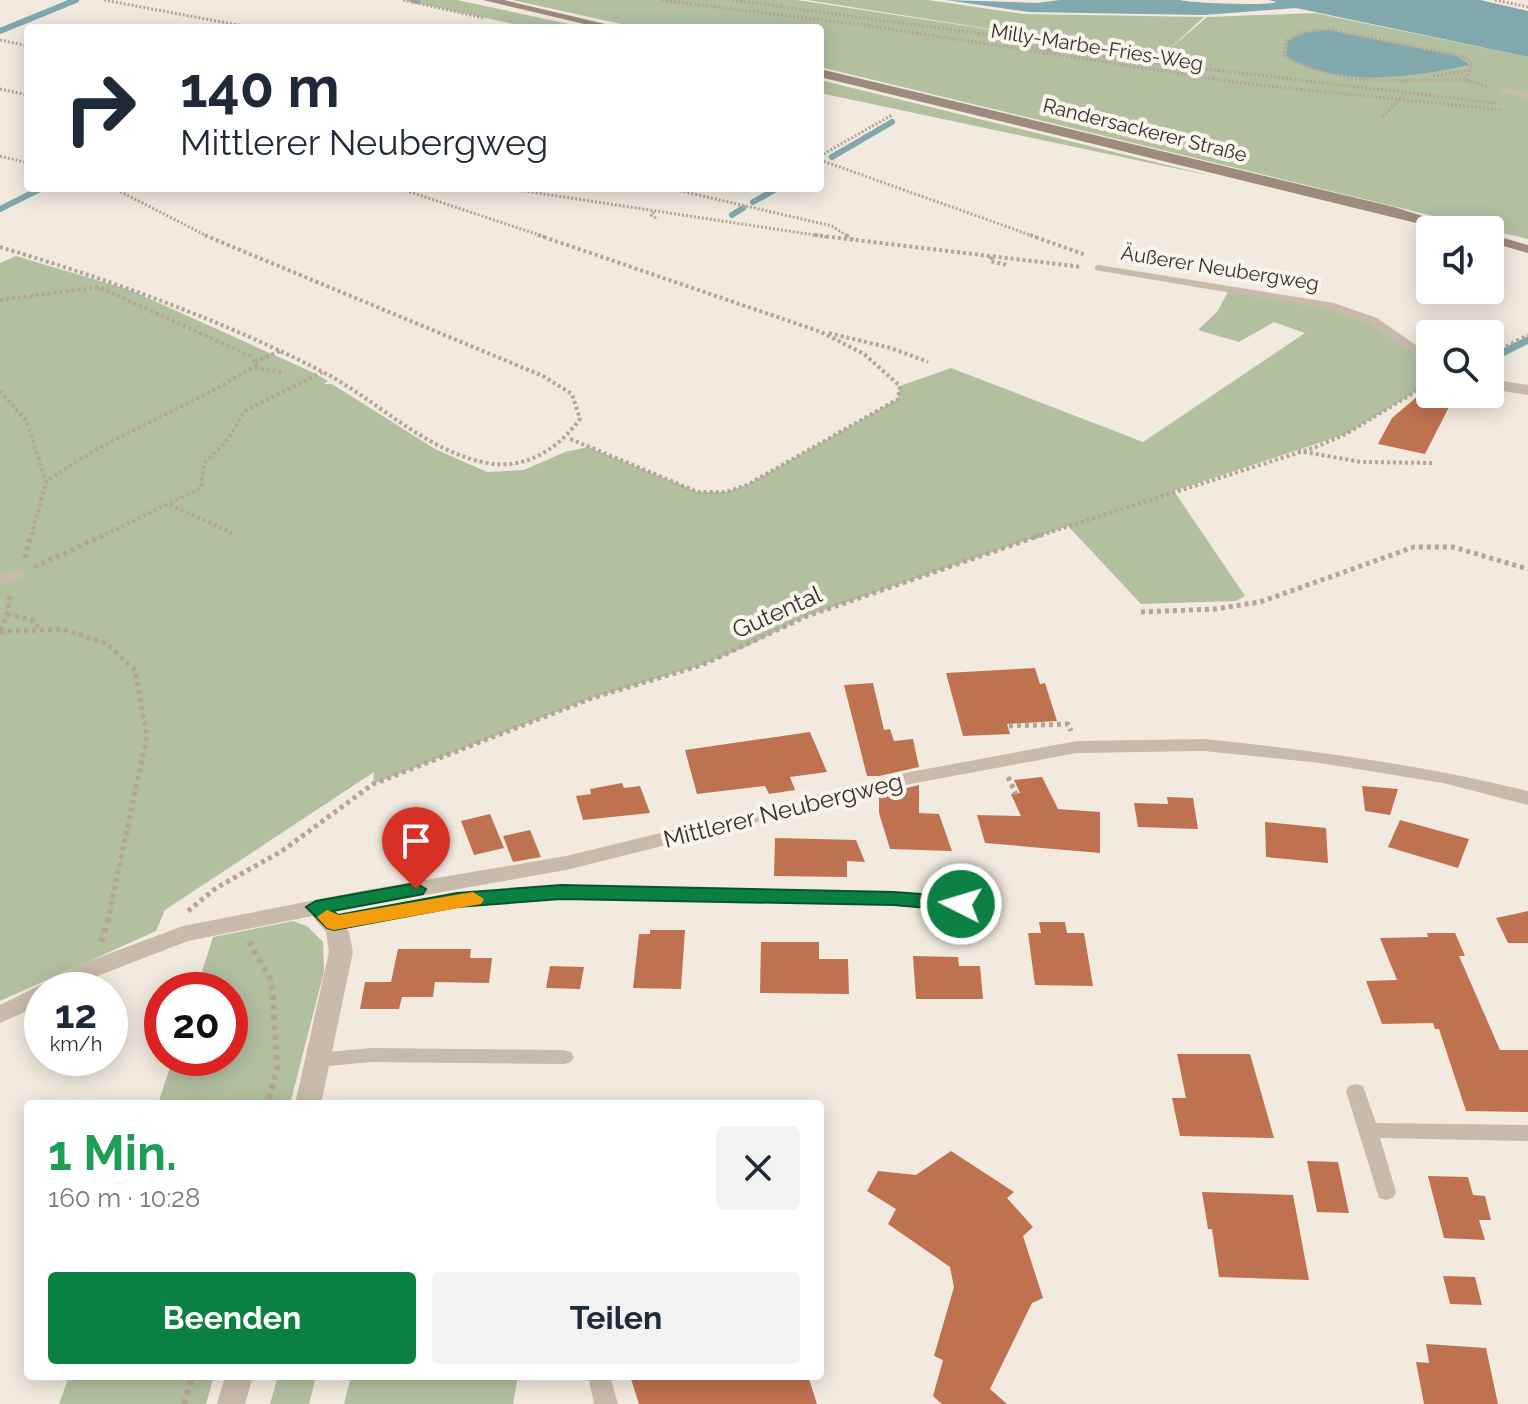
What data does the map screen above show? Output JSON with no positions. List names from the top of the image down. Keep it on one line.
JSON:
{"streets":{"main road":["Randersackerer Straße"],"street":["Mittlerer Neubergweg"],"lane":["Äußerer Neubergweg"],"path":["Milly-Marbe-Fries-Weg","Gutental"]},"crossings":[["Gutental","Mittlerer Neubergweg"]],"page":{"turn":["140 m","Mittlerer Neubergweg"],"speed":"12 km/h","limit":"20","heading":["1 Min.","160 m · 10:28"],"buttons":["Beenden","Teilen"]}}
